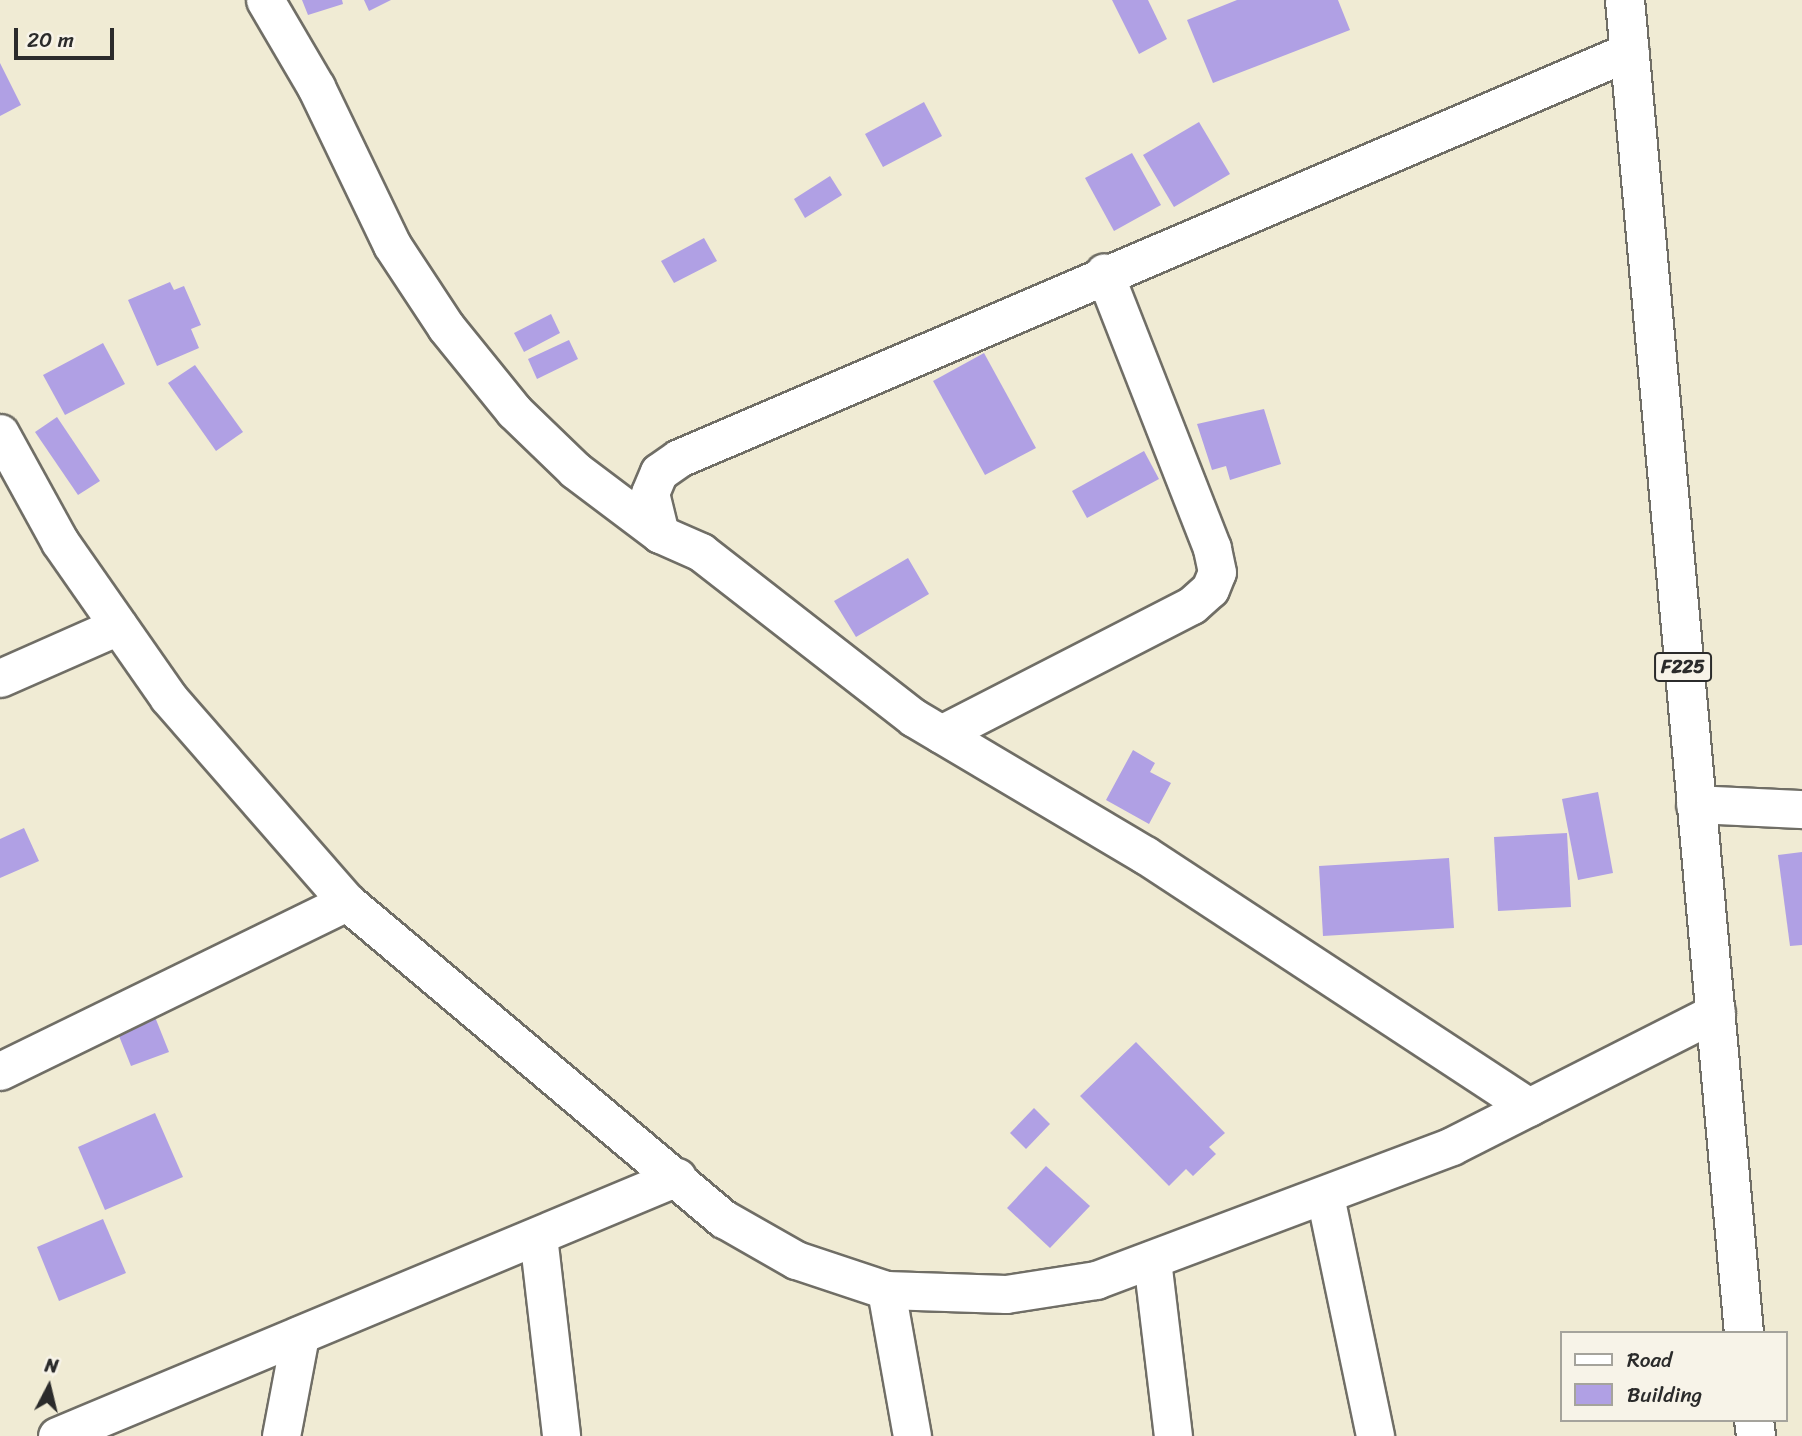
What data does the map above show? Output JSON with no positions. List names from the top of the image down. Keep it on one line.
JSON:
{"streets":{"main road":["F225"]},"legend":["Road","Building"],"scale_bar":"20 m","north":"top"}
